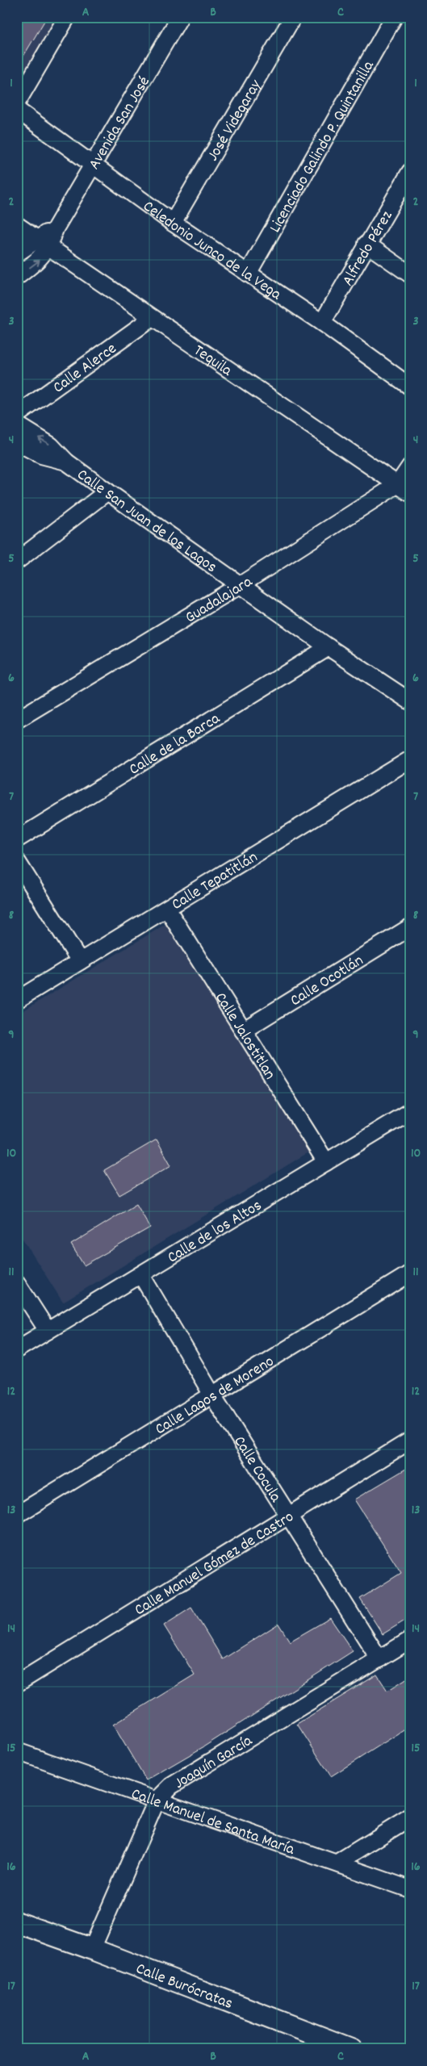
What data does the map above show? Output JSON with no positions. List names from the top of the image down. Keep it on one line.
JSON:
{"streets":{"street":["José Videgaray","Avenida San José","Licenciado Galindo P. Quintanilla","Alfredo Pérez","Celedonio Junco de la Vega","Tequila","Calle Alerce","Calle San Juan de los Lagos","Guadalajara","Calle de la Barca","Calle Tepatitlán","Calle Ocotlán","Calle Jalostitlan","Calle de los Altos","Calle Lagos de Moreno","Calle Cocula","Calle Manuel Gómez de Castro","Joaquín García","Calle Manuel de Santa María","Calle Burócratas"]},"crossings":[["José Videgaray","Celedonio Junco de la Vega"],["Avenida San José","Celedonio Junco de la Vega"],["Avenida San José","Tequila"],["Licenciado Galindo P. Quintanilla","Celedonio Junco de la Vega"],["Alfredo Pérez","Celedonio Junco de la Vega"],["Tequila","Calle Alerce"],["Tequila","Guadalajara"],["Calle San Juan de los Lagos","Guadalajara"],["Calle San Juan de los Lagos","Calle de la Barca"],["Calle Tepatitlán","Calle Jalostitlan"],["Calle Ocotlán","Calle Jalostitlan"],["Calle Jalostitlan","Calle de los Altos"],["Calle de los Altos","Calle Cocula"],["Calle Lagos de Moreno","Calle Cocula"],["Calle Cocula","Calle Manuel Gómez de Castro"],["Calle Cocula","Joaquín García"],["Joaquín García","Calle Manuel de Santa María"],["Joaquín García","Calle Burócratas"]],"grid":{"columns":["A","B","C"],"rows":["1","2","3","4","5","6","7","8","9","10","11","12","13","14","15","16","17"]}}
